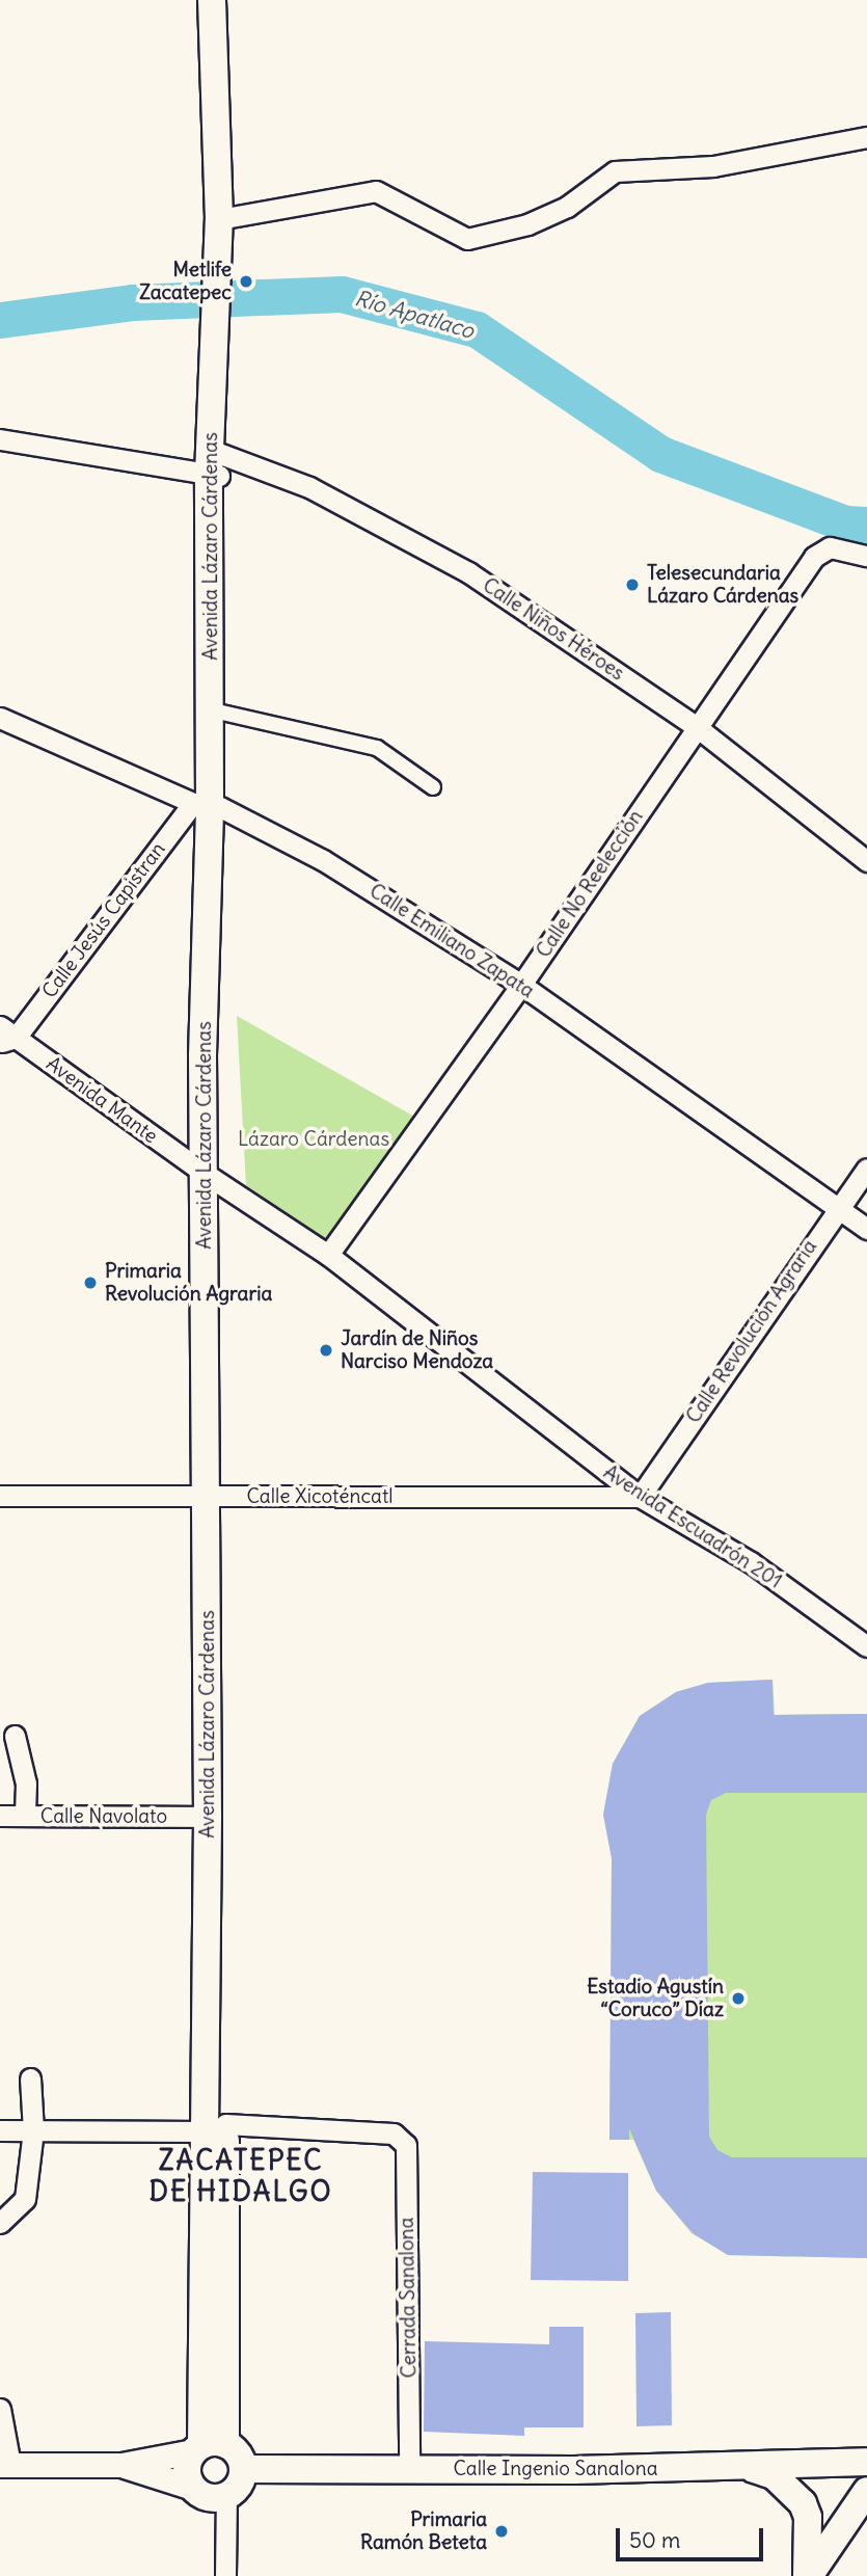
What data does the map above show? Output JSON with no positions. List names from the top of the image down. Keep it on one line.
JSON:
{"streets":{"main road":["Avenida Lázaro Cárdenas","Calle Ingenio Sanalona"],"street":["Calle Niños Héroes","Calle No Reelección","Calle Jesús Capistran","Calle Emiliano Zapata","Avenida Mante","Calle Revolución Agraria","Calle Xicoténcatl","Avenida Escuadrón 201","Calle Navolato","Cerrada Sanalona"]},"crossings":[["Avenida Lázaro Cárdenas","Calle Niños Héroes"],["Avenida Lázaro Cárdenas","Calle Jesús Capistran"],["Avenida Lázaro Cárdenas","Calle Emiliano Zapata"],["Avenida Lázaro Cárdenas","Avenida Mante"],["Avenida Lázaro Cárdenas","Calle Xicoténcatl"],["Avenida Lázaro Cárdenas","Avenida Escuadrón 201"],["Avenida Lázaro Cárdenas","Calle Navolato"],["Avenida Lázaro Cárdenas","Cerrada Sanalona"],["Avenida Lázaro Cárdenas","Calle Ingenio Sanalona"],["Calle Niños Héroes","Calle No Reelección"],["Calle No Reelección","Calle Emiliano Zapata"],["Calle No Reelección","Avenida Escuadrón 201"],["Calle Jesús Capistran","Calle Emiliano Zapata"],["Calle Jesús Capistran","Avenida Mante"],["Calle Emiliano Zapata","Calle Revolución Agraria"],["Avenida Mante","Avenida Escuadrón 201"],["Calle Revolución Agraria","Calle Xicoténcatl"],["Calle Revolución Agraria","Avenida Escuadrón 201"],["Calle Xicoténcatl","Avenida Escuadrón 201"],["Cerrada Sanalona","Calle Ingenio Sanalona"]],"districts":["ZACATEPEC DE HIDALGO"],"water":["Río Apatlaco"],"parks":["Lázaro Cárdenas"],"places":["Metlife Zacatepec","Telesecundaria Lázaro Cárdenas","Primaria Revolución Agraria","Jardín de Niños Narciso Mendoza","Estadio Agustín “Coruco” Díaz","Primaria Ramón Beteta"],"scale_bar":"50 m"}
